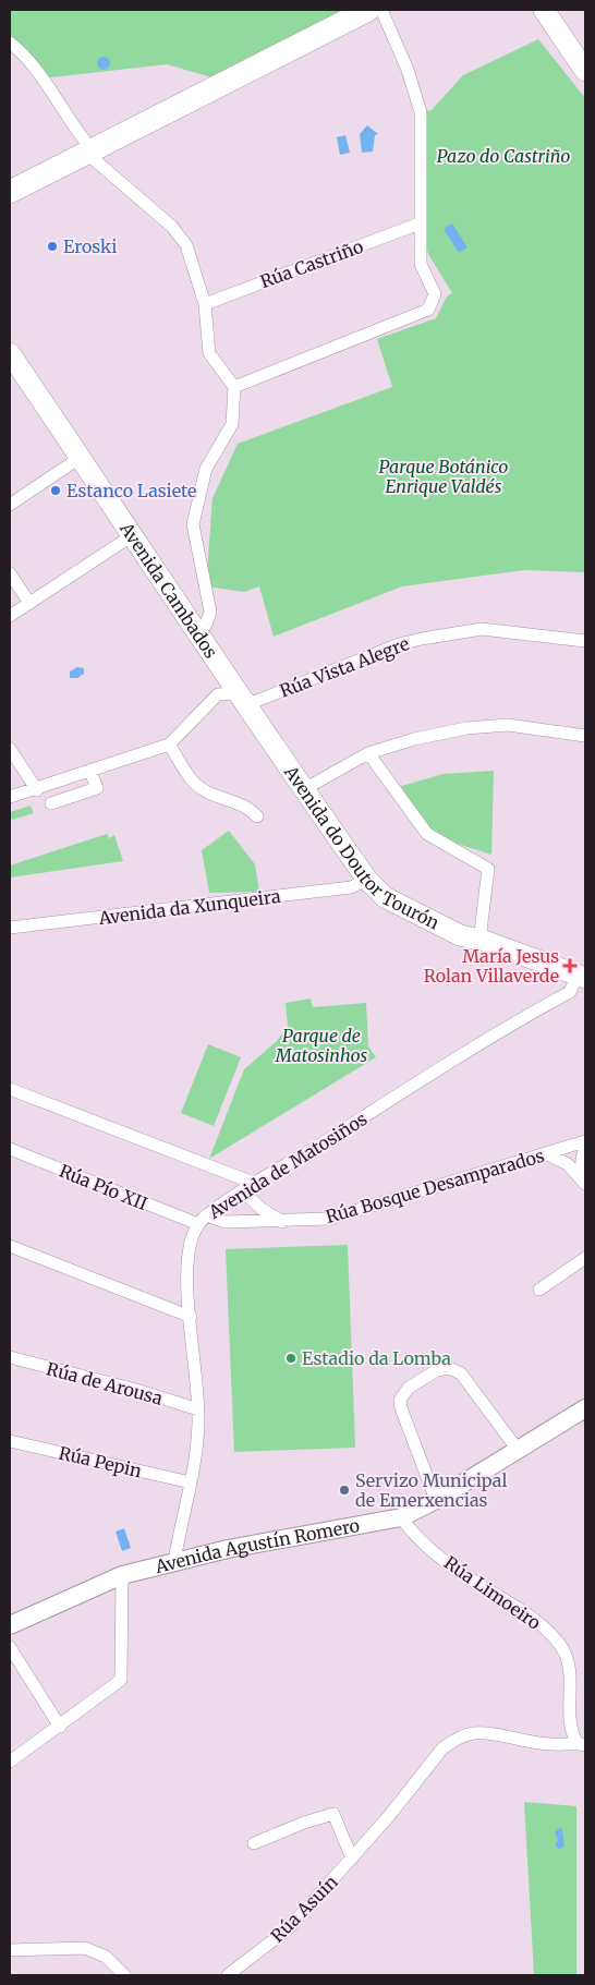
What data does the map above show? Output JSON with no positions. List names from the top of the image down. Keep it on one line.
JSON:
{"streets":{"main road":["Avenida Cambados","Avenida do Doutor Tourón"],"street":["Rúa Castriño","Rúa Vista Alegre","Avenida da Xunqueira","Avenida de Matosiños","Rúa Bosque Desamparados","Rúa Pío XII","Rúa de Arousa","Rúa Pepin","Avenida Agustín Romero","Rúa Limoeiro","Rúa Asuín"]},"crossings":[["Avenida Cambados","Rúa Vista Alegre"],["Avenida Cambados","Avenida do Doutor Tourón"],["Rúa Vista Alegre","Avenida do Doutor Tourón"],["Avenida do Doutor Tourón","Avenida da Xunqueira"],["Avenida do Doutor Tourón","Avenida de Matosiños"],["Avenida de Matosiños","Rúa Bosque Desamparados"],["Avenida de Matosiños","Rúa Pío XII"],["Avenida de Matosiños","Rúa de Arousa"],["Avenida de Matosiños","Rúa Pepin"],["Avenida de Matosiños","Avenida Agustín Romero"],["Rúa Bosque Desamparados","Rúa Pío XII"],["Avenida Agustín Romero","Rúa Limoeiro"],["Rúa Limoeiro","Rúa Asuín"]],"parks":["Pazo do Castriño","Parque Botánico Enrique Valdés","Parque de Matosinhos"],"places":{"other":["Eroski","Estanco Lasiete","Estadio da Lomba","Servizo Municipal de Emerxencias"],"health":["María Jesus Rolan Villaverde"]}}
